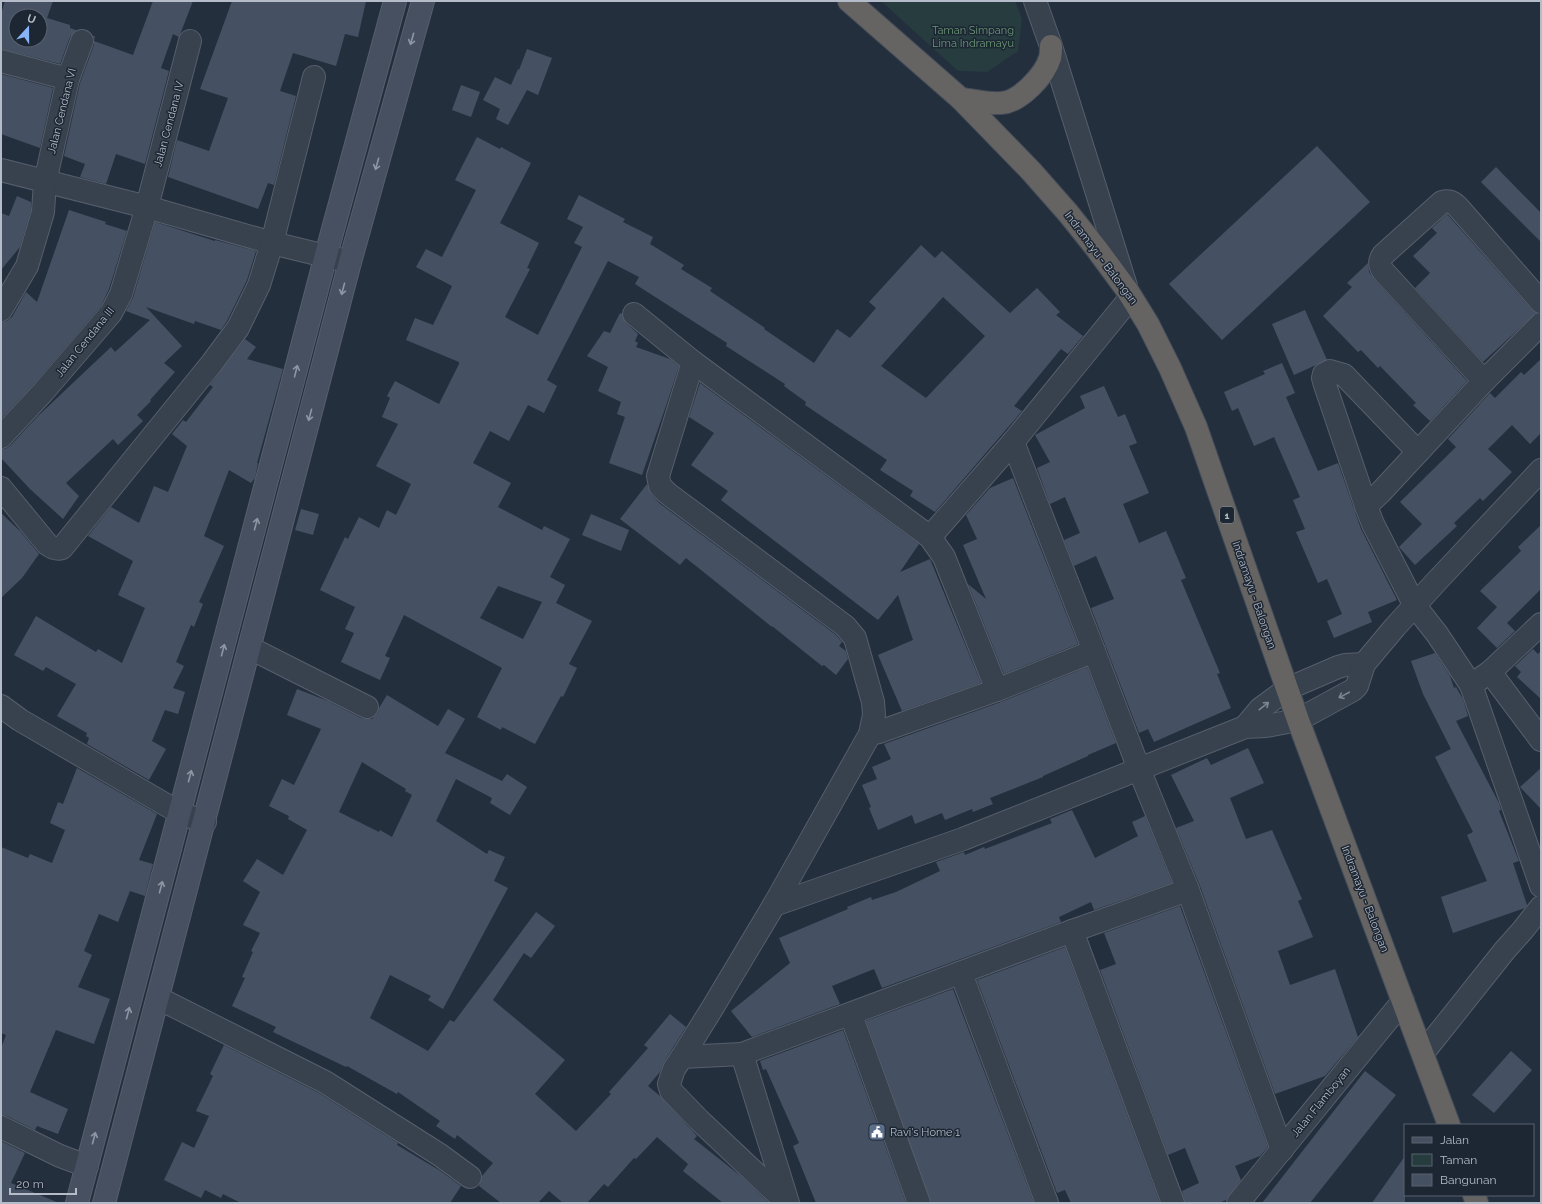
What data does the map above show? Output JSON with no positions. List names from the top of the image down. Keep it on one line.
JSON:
{"streets":{"highway":["Indramayu - Balongan","1"],"street":["Jalan Cendana VI","Jalan Cendana IV","Jalan Cendana III","Jalan Flamboyan"]},"crossings":[["Jalan Cendana IV","Jalan Cendana III"],["Indramayu - Balongan","Jalan Flamboyan"]],"parks":["Taman Simpang Lima Indramayu"],"places":{"public building":["Ravi's Home 1"]},"legend":["Jalan","Taman","Bangunan"],"scale_bar":"20 m","north":"top"}
